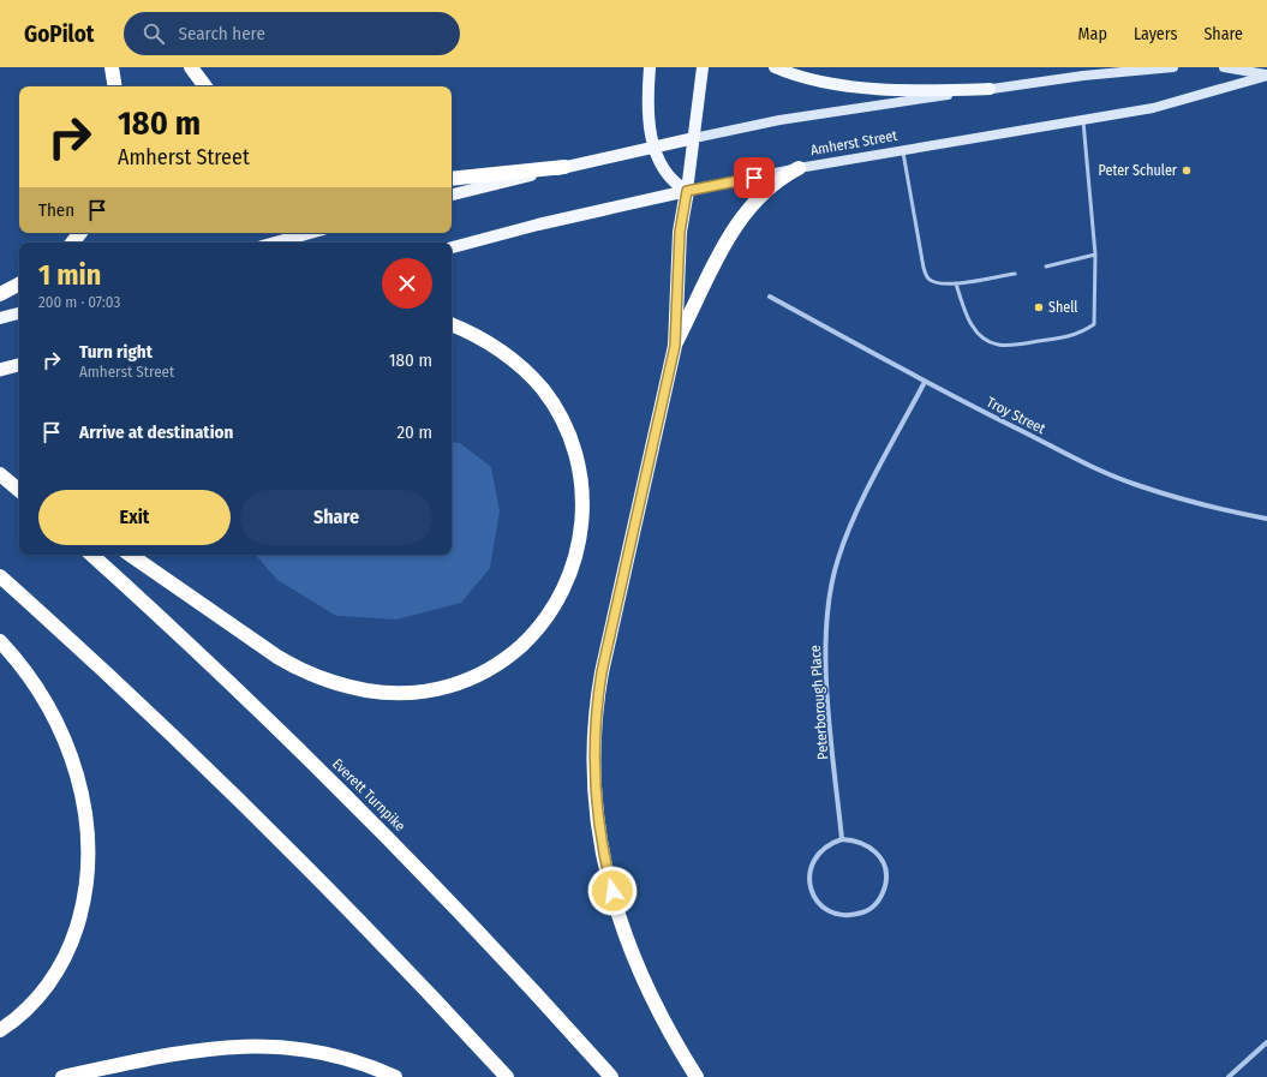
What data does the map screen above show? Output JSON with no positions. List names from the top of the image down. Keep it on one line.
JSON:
{"streets":{"highway":["Everett Turnpike"],"main road":["Amherst Street"],"street":["Troy Street","Peterborough Place"]},"crossings":[["Troy Street","Peterborough Place"]],"places":["Peter Schuler","Shell"],"page":{"header":"GoPilot","search":"Search here","nav":["Map","Layers","Share"],"turn":["180 m","Amherst Street"],"then":"Then","heading":["1 min","200 m · 07:03"],"list":[{"name":"Turn right","note":"Amherst Street","value":"180 m"},{"name":"Arrive at destination","value":"20 m"}],"buttons":["Exit","Share"]}}
